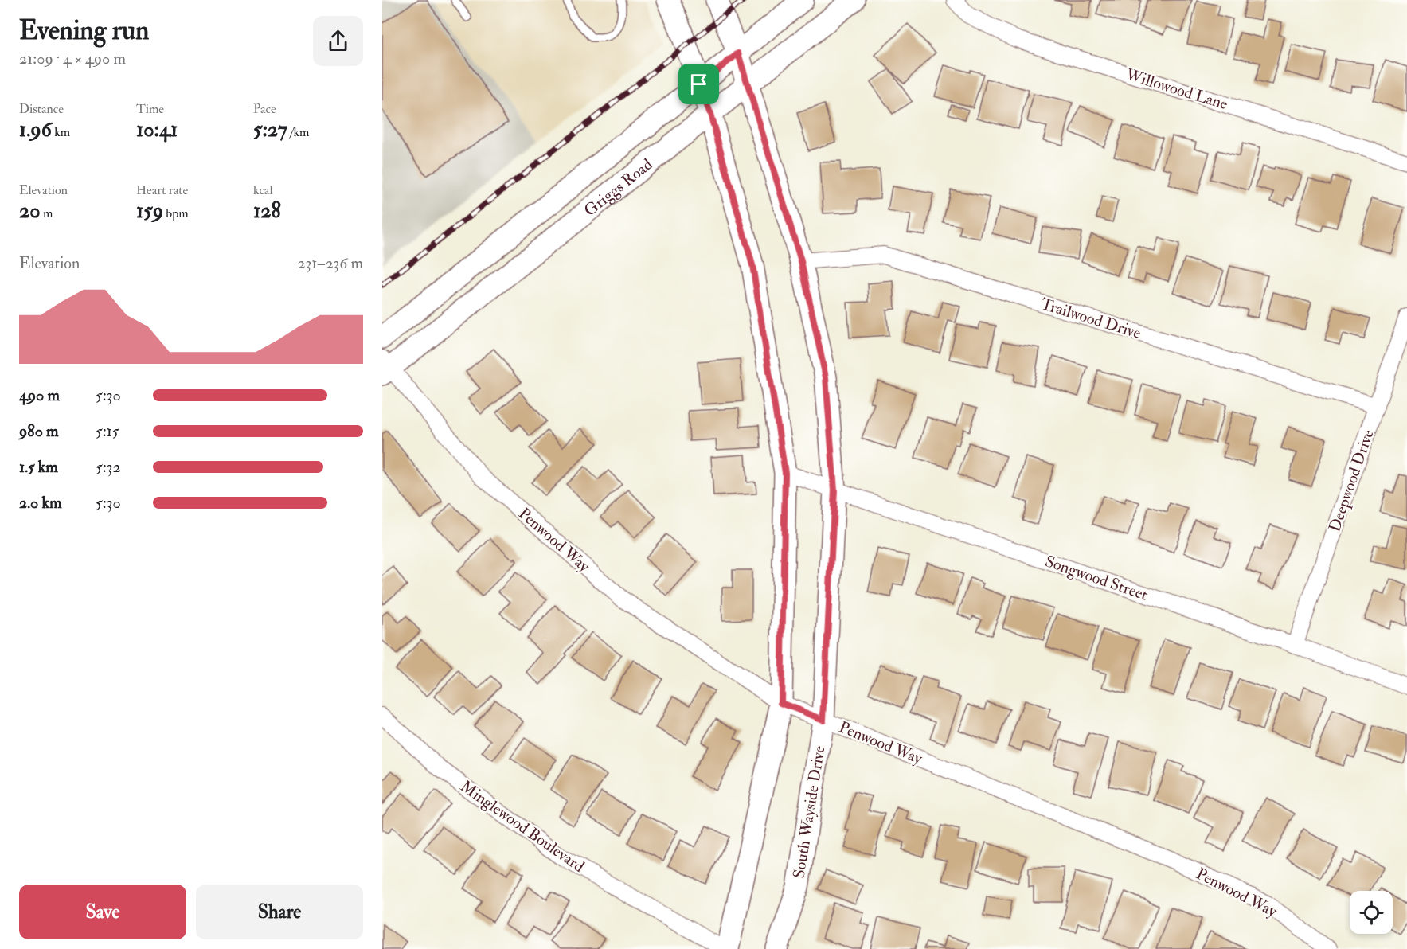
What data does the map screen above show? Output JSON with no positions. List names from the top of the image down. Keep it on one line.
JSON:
{"streets":{"main road":["Griggs Road","South Wayside Drive"],"street":["Willowood Lane","Trailwood Drive","Deepwood Drive","Penwood Way","Songwood Street","Minglewood Boulevard"]},"crossings":[["Griggs Road","Penwood Way"],["Griggs Road","South Wayside Drive"],["Trailwood Drive","Deepwood Drive"],["Trailwood Drive","South Wayside Drive"],["Deepwood Drive","Songwood Street"],["Penwood Way","South Wayside Drive"],["Songwood Street","South Wayside Drive"]],"page":{"heading":["Evening run","21:09 · 4 × 490 m"],"stats":[["Distance","1.96 km"],["Time","10:41"],["Pace","5:27 /km"],["Elevation","20 m"],["Heart rate","159 bpm"],["kcal","128"]],"chart":["Elevation","231–236 m"],"list":[{"name":"490 m","note":"5:30"},{"name":"980 m","note":"5:15"},{"name":"1.5 km","note":"5:32"},{"name":"2.0 km","note":"5:30"}],"buttons":["Save","Share"]}}
